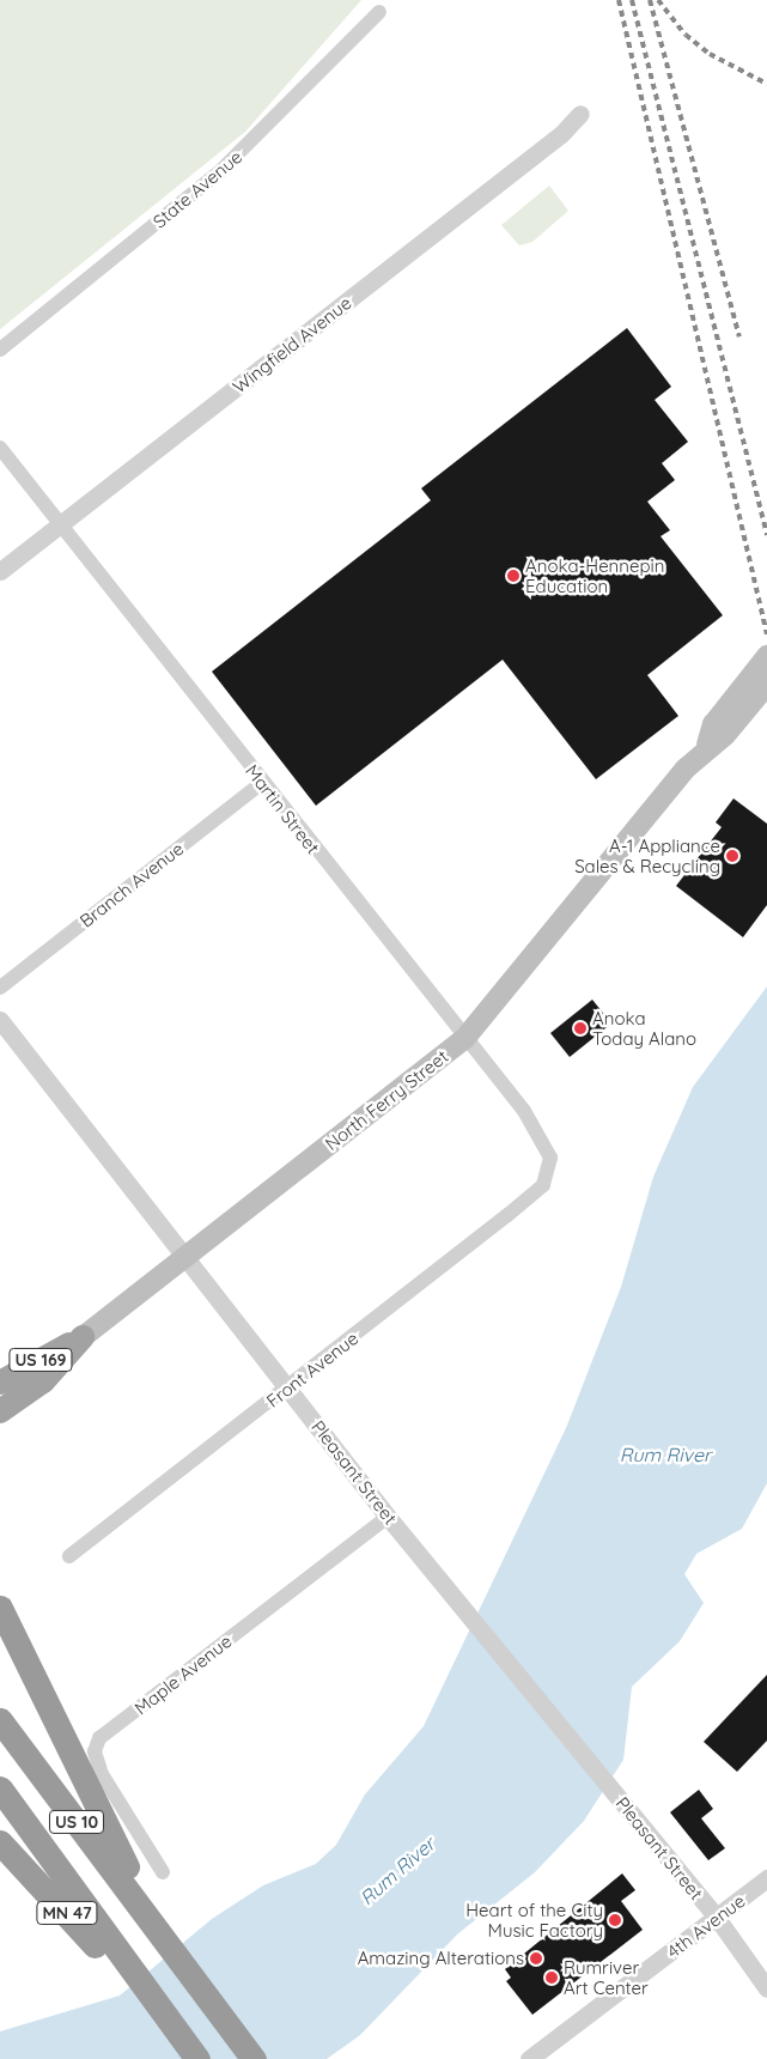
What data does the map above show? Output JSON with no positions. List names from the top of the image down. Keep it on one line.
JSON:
{"streets":{"highway":["North Ferry Street","US 169","US 10","MN 47"],"street":["State Avenue","Wingfield Avenue","Martin Street","Branch Avenue","Front Avenue","Pleasant Street","Maple Avenue","4th Avenue"]},"crossings":[["Wingfield Avenue","Martin Street"],["Martin Street","Branch Avenue"],["Martin Street","North Ferry Street"],["Martin Street","Front Avenue"],["North Ferry Street","US 169"],["North Ferry Street","Pleasant Street"],["Front Avenue","Pleasant Street"],["Pleasant Street","Maple Avenue"],["Pleasant Street","4th Avenue"],["US 10","MN 47"]],"water":["Rum River"],"places":["Anoka-Hennepin Education","A-1 Appliance Sales & Recycling","Anoka Today Alano","Heart of the City Music Factory","Amazing Alterations","Rumriver Art Center"]}
